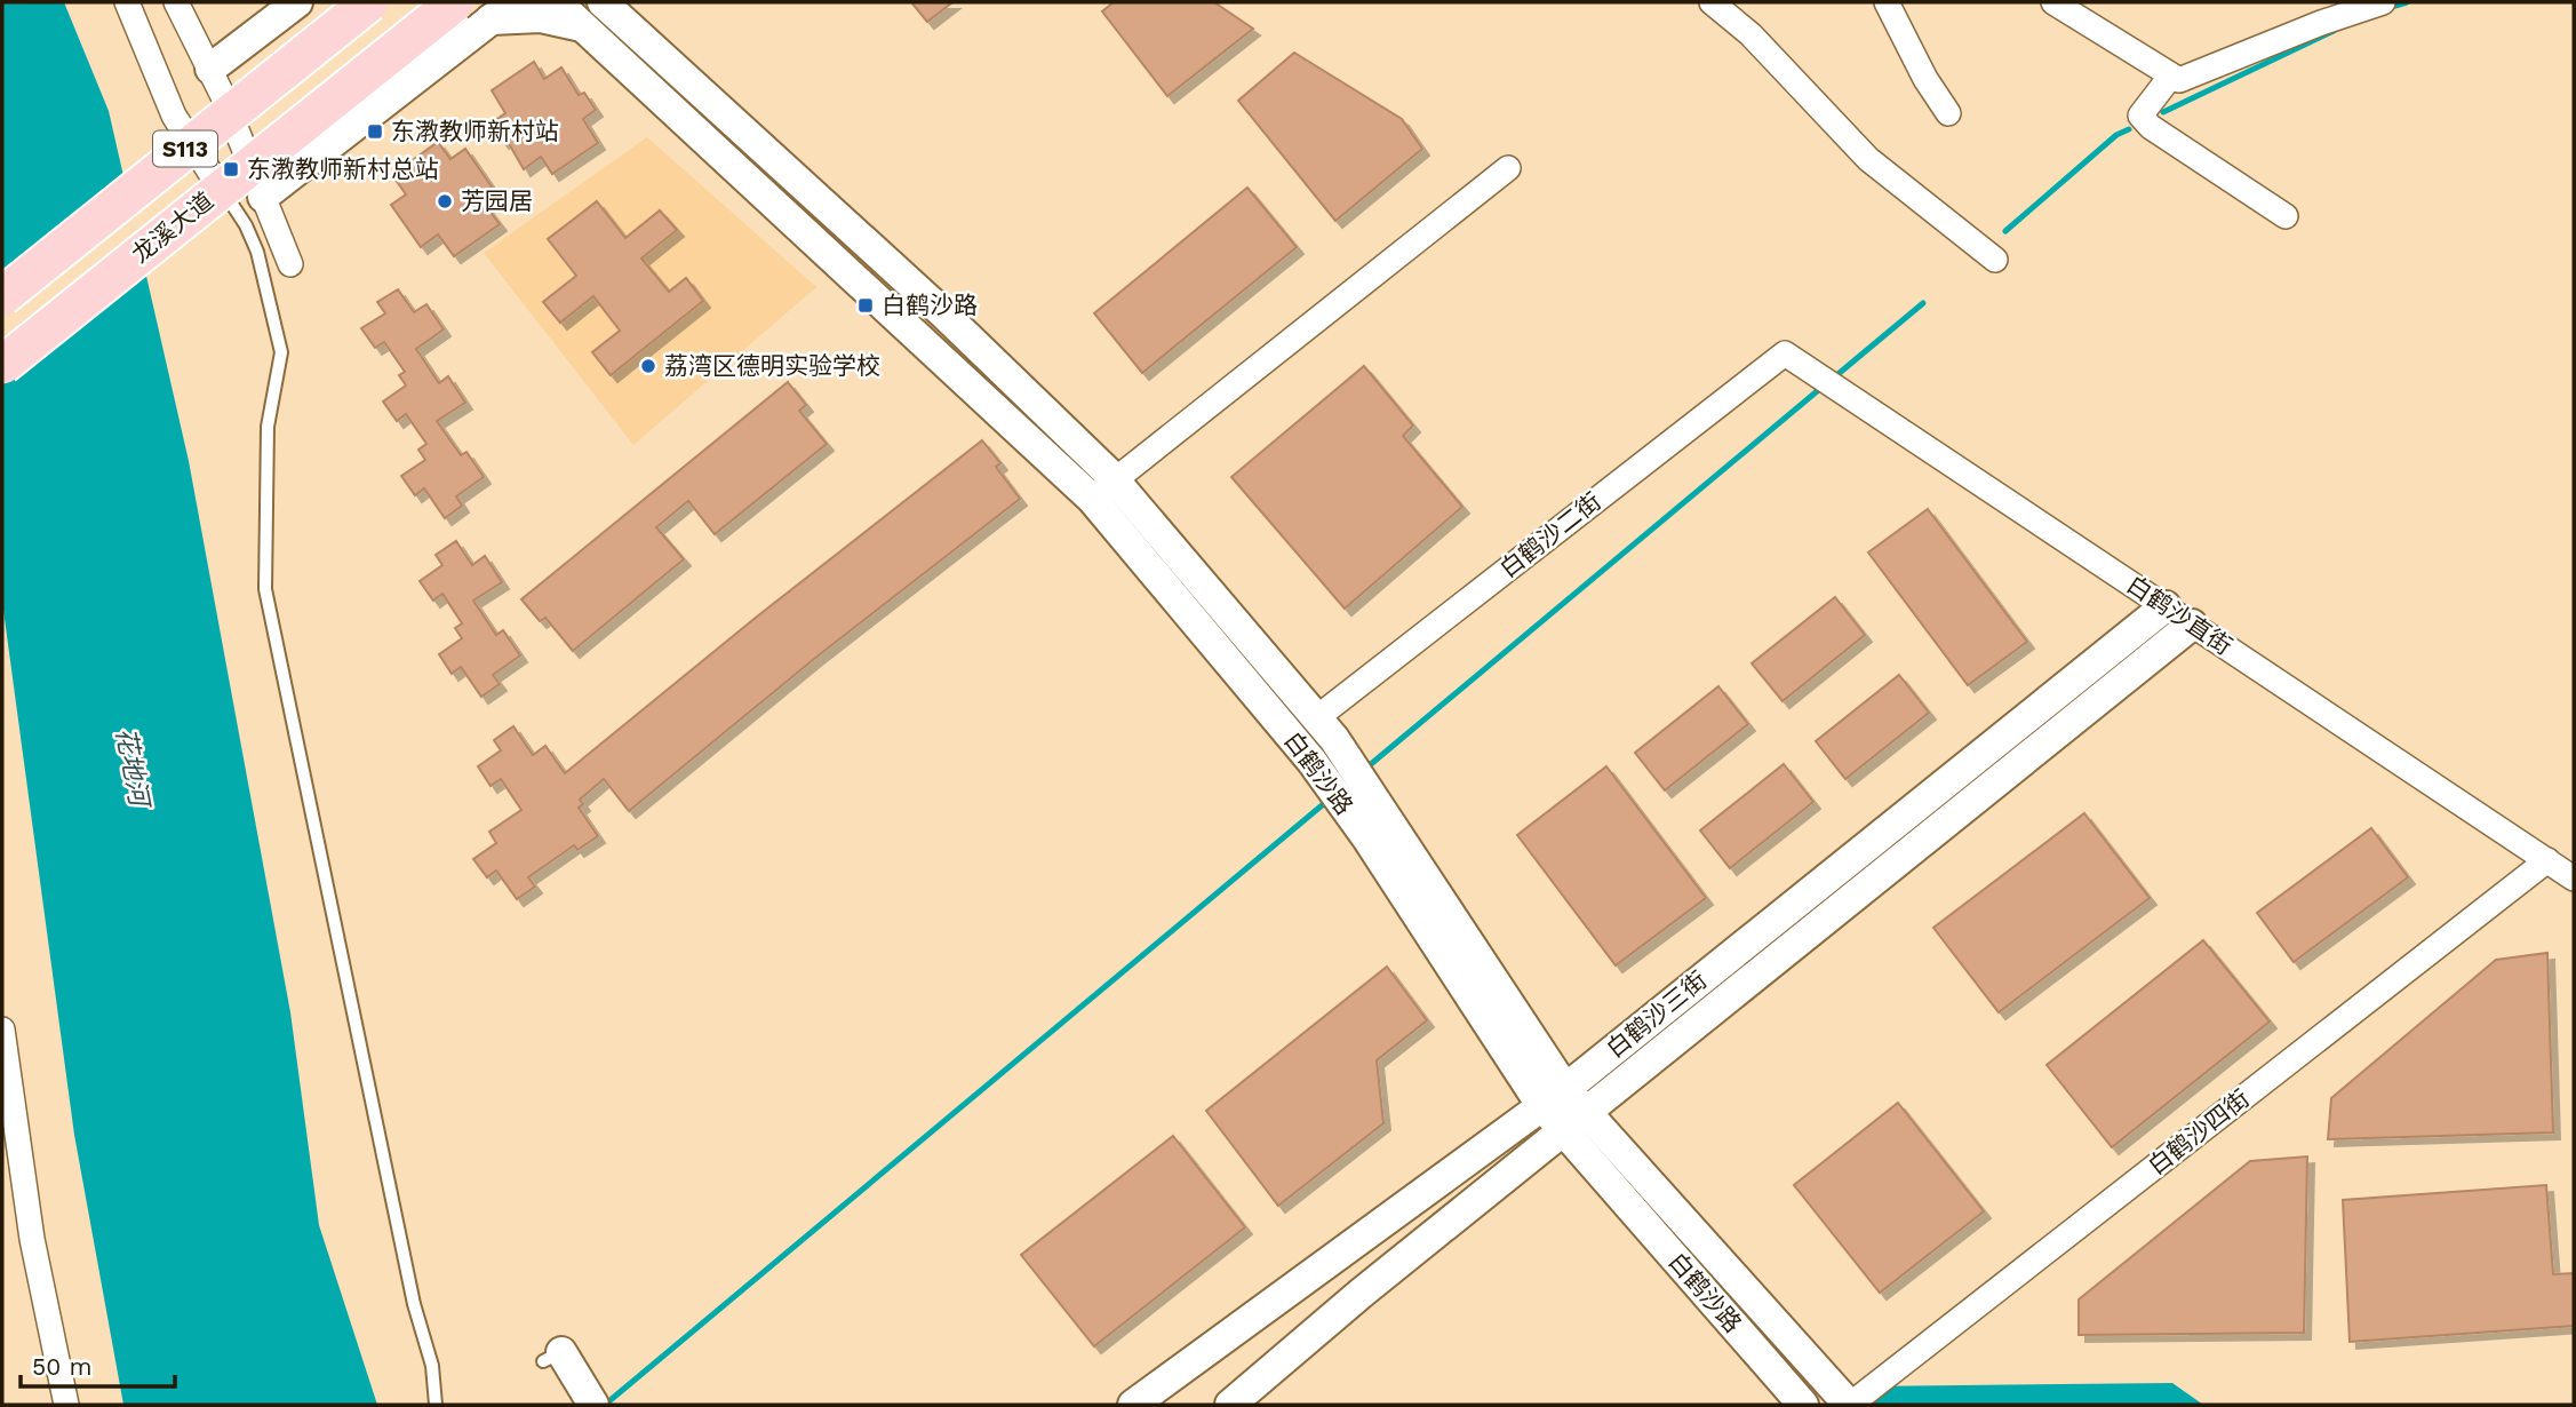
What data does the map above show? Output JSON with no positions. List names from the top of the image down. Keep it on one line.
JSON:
{"streets":{"main road":["S113","龙溪大道"],"street":["白鹤沙二街","白鹤沙直街","白鹤沙路","白鹤沙三街","白鹤沙四街"]},"crossings":[["白鹤沙二街","白鹤沙直街"],["白鹤沙二街","白鹤沙路"],["白鹤沙直街","白鹤沙三街"],["白鹤沙直街","白鹤沙四街"],["白鹤沙路","白鹤沙三街"],["白鹤沙路","白鹤沙四街"]],"water":["花地河"],"places":{"transit":["东漖教师新村站","东漖教师新村总站","白鹤沙路"],"other":["芳园居","荔湾区德明实验学校"]},"scale_bar":"50 m"}
